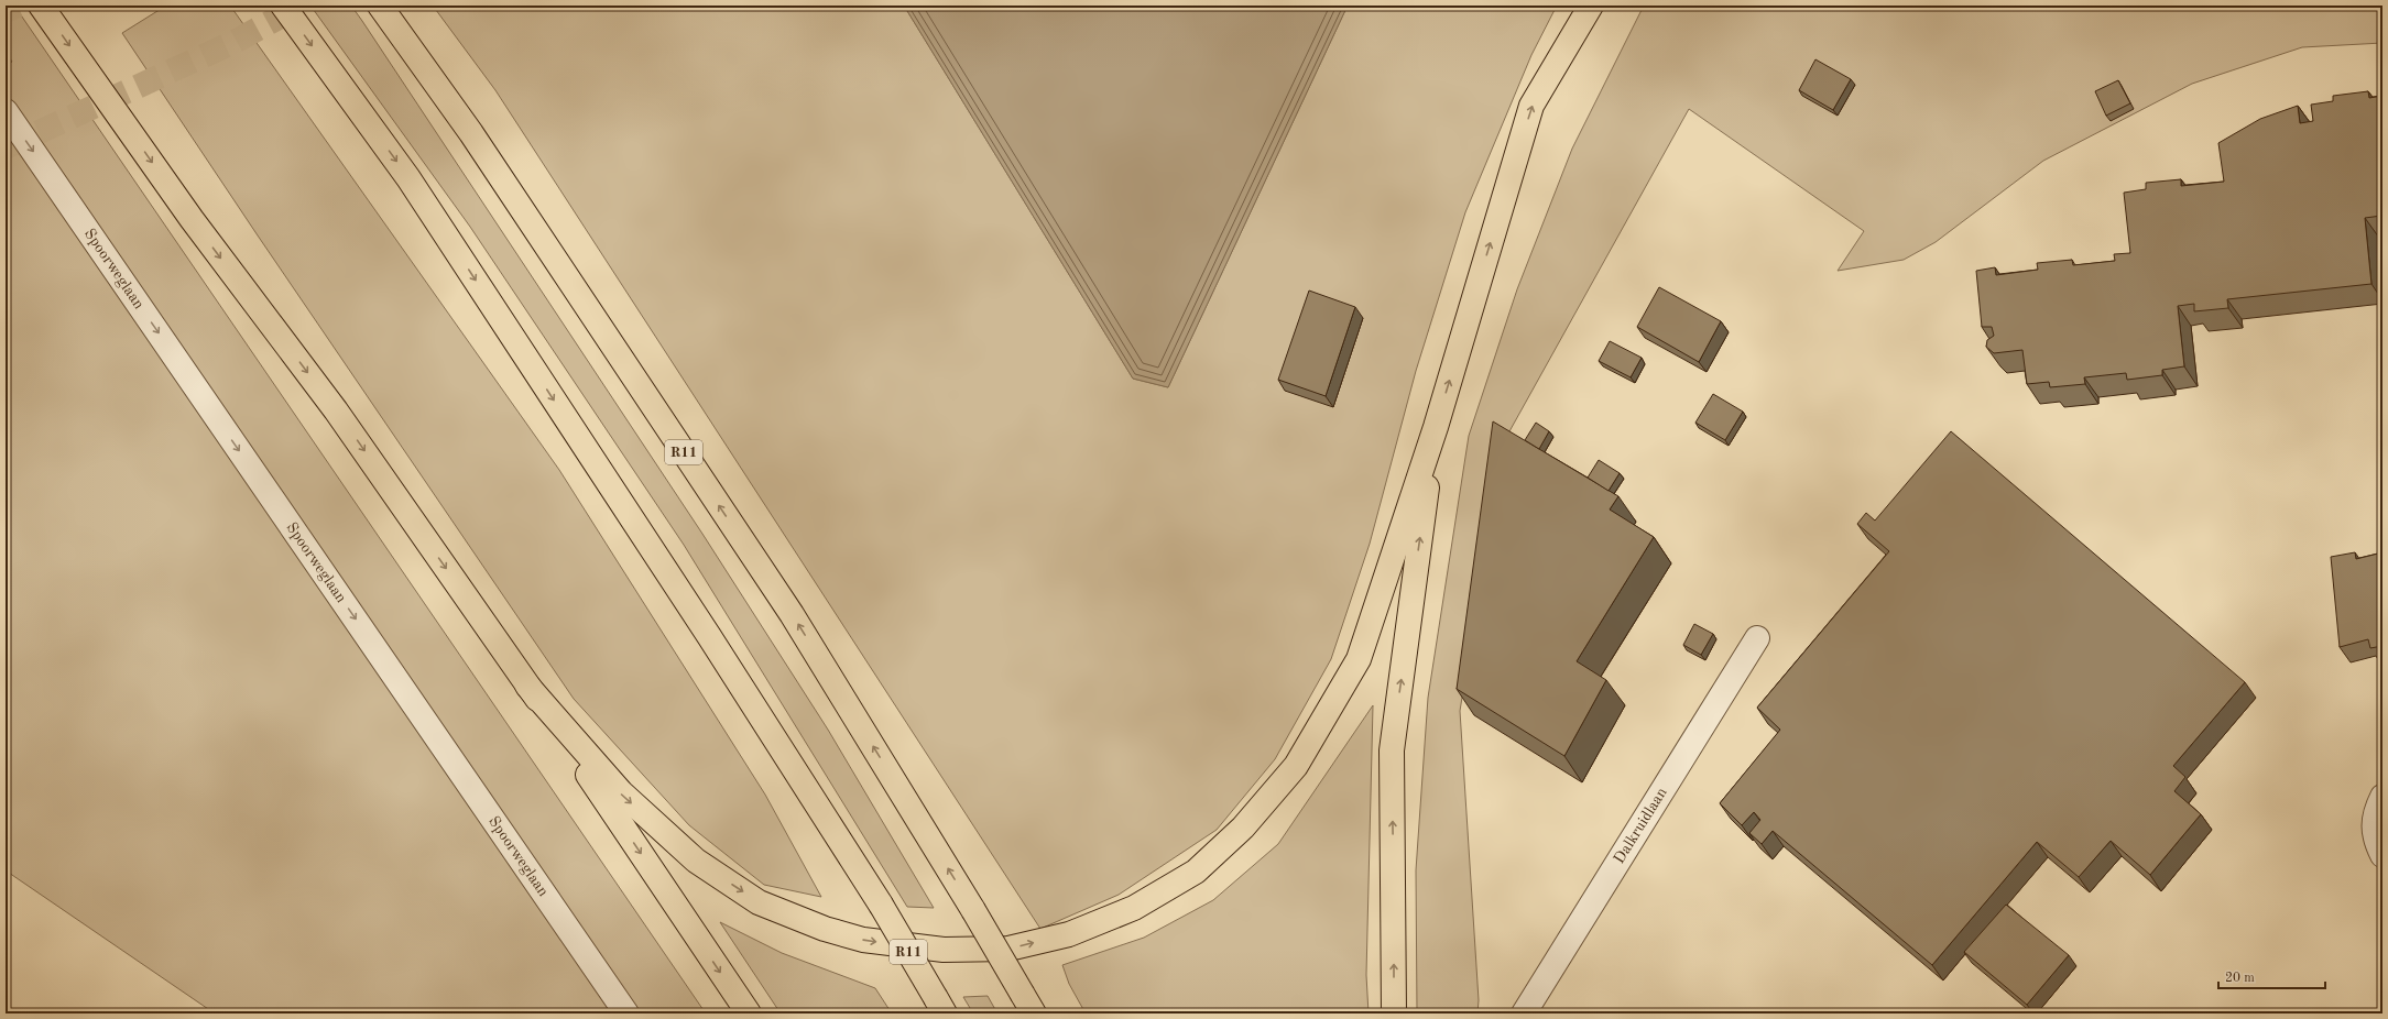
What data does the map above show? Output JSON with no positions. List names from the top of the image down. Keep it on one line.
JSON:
{"streets":{"highway":["R11"],"street":["Spoorweglaan","Dalkruidlaan"]},"one_way":["Spoorweglaan"],"scale_bar":"20 m"}
